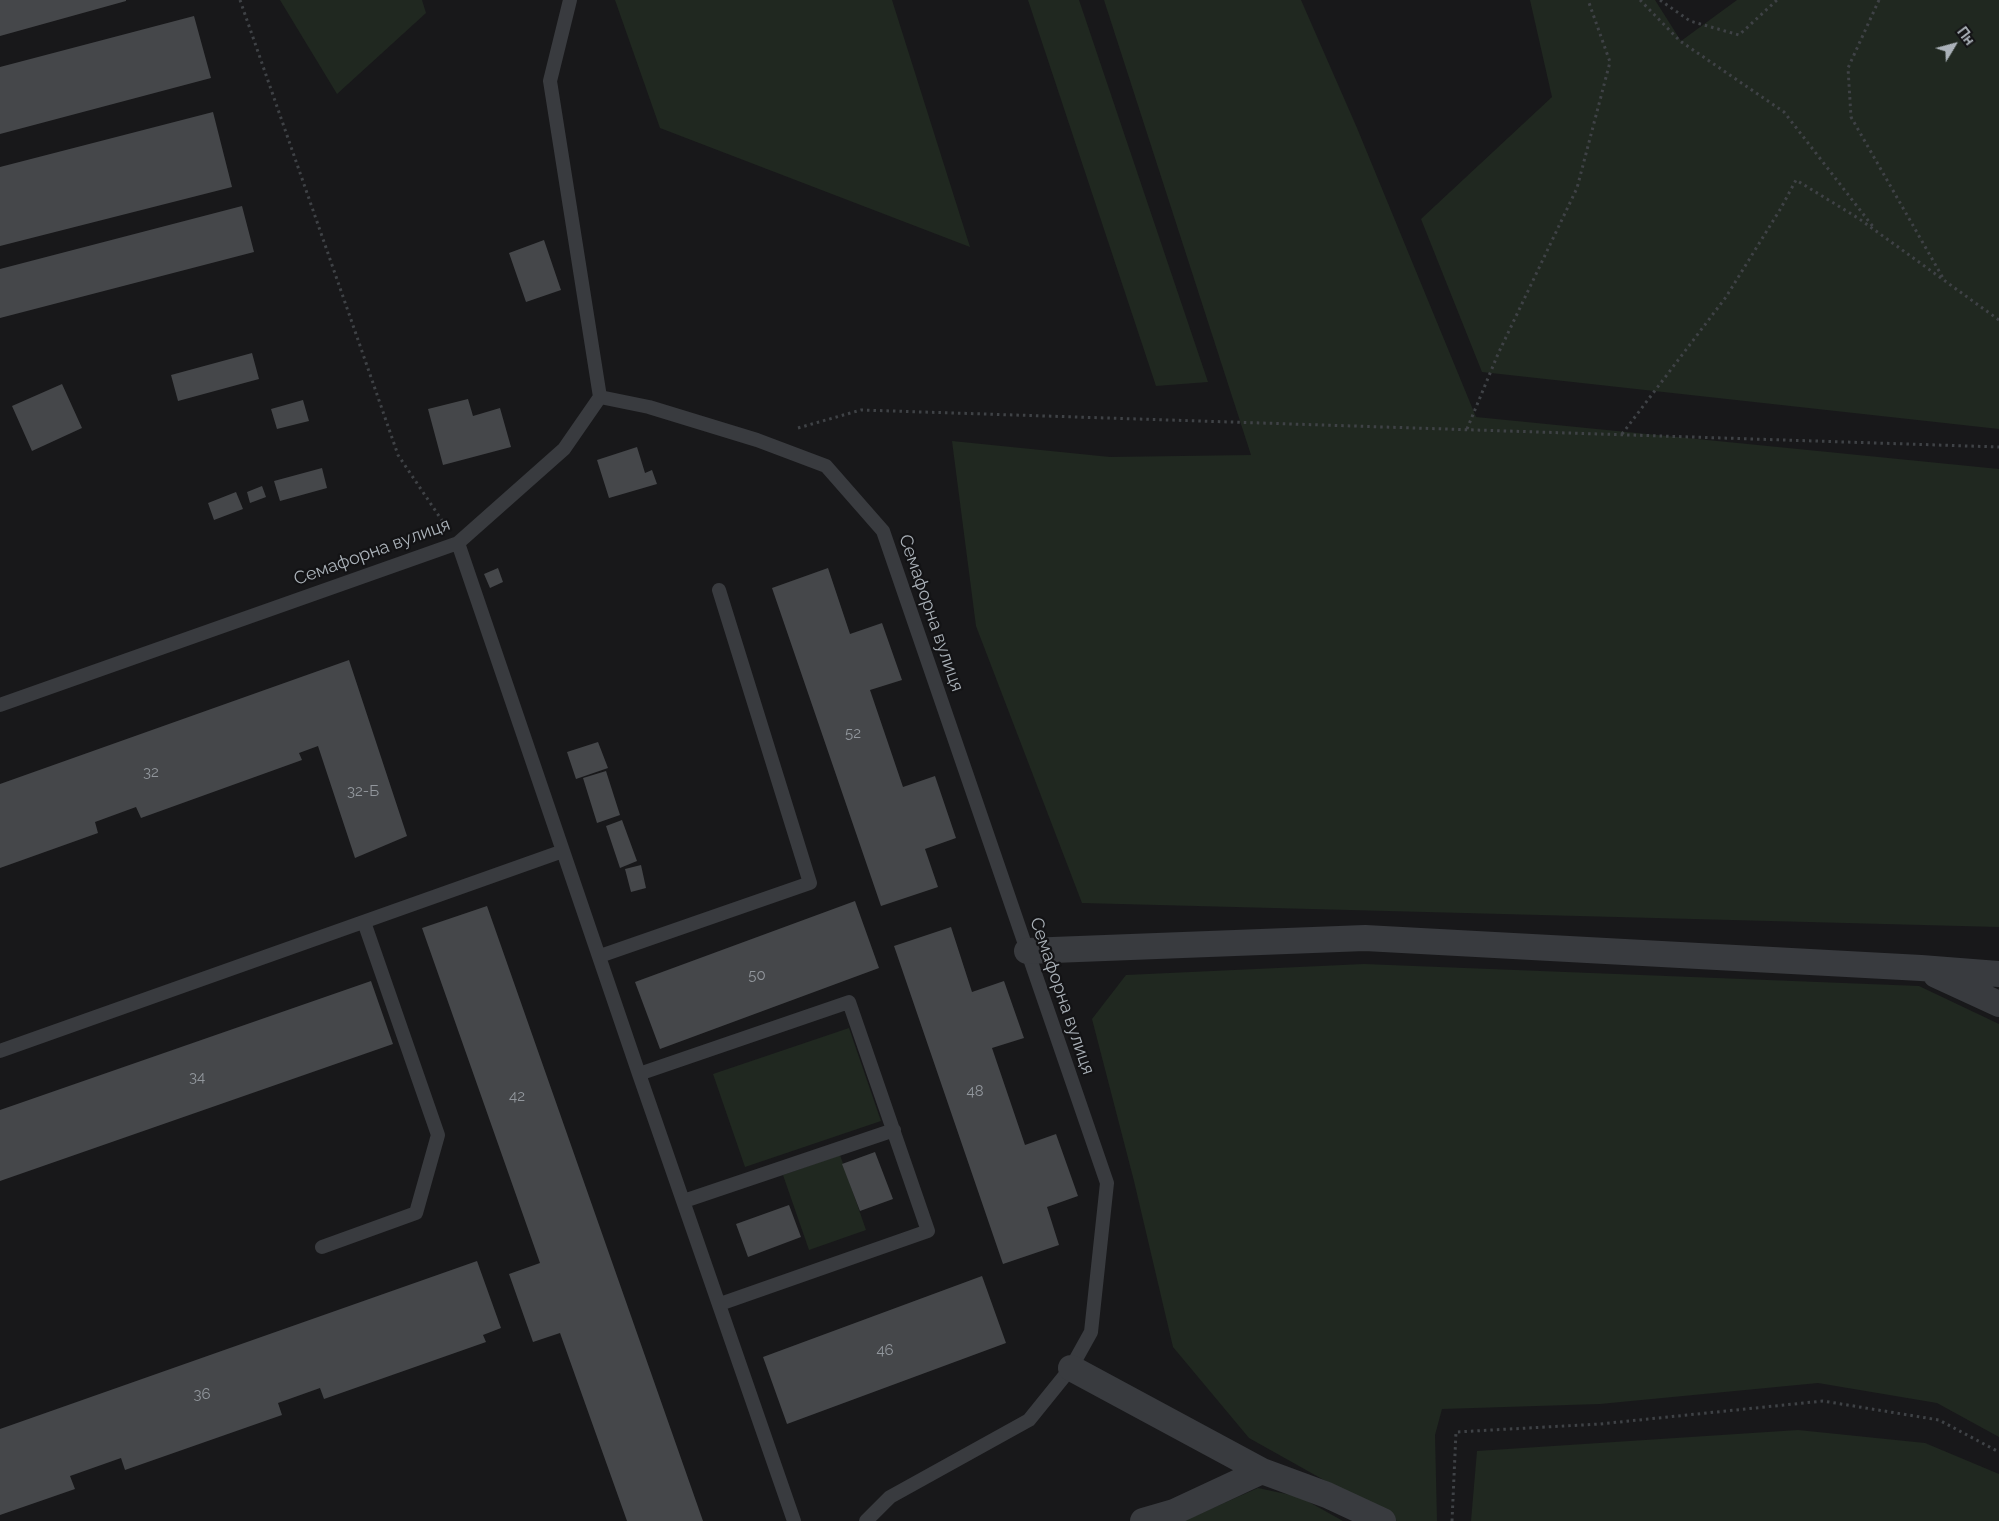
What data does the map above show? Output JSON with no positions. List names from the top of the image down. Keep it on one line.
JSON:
{"streets":{"lane":["Семафорна вулиця"]},"house_numbers":["52","32","32-Б","50","34","48","42","46","36"],"north":"top right"}
